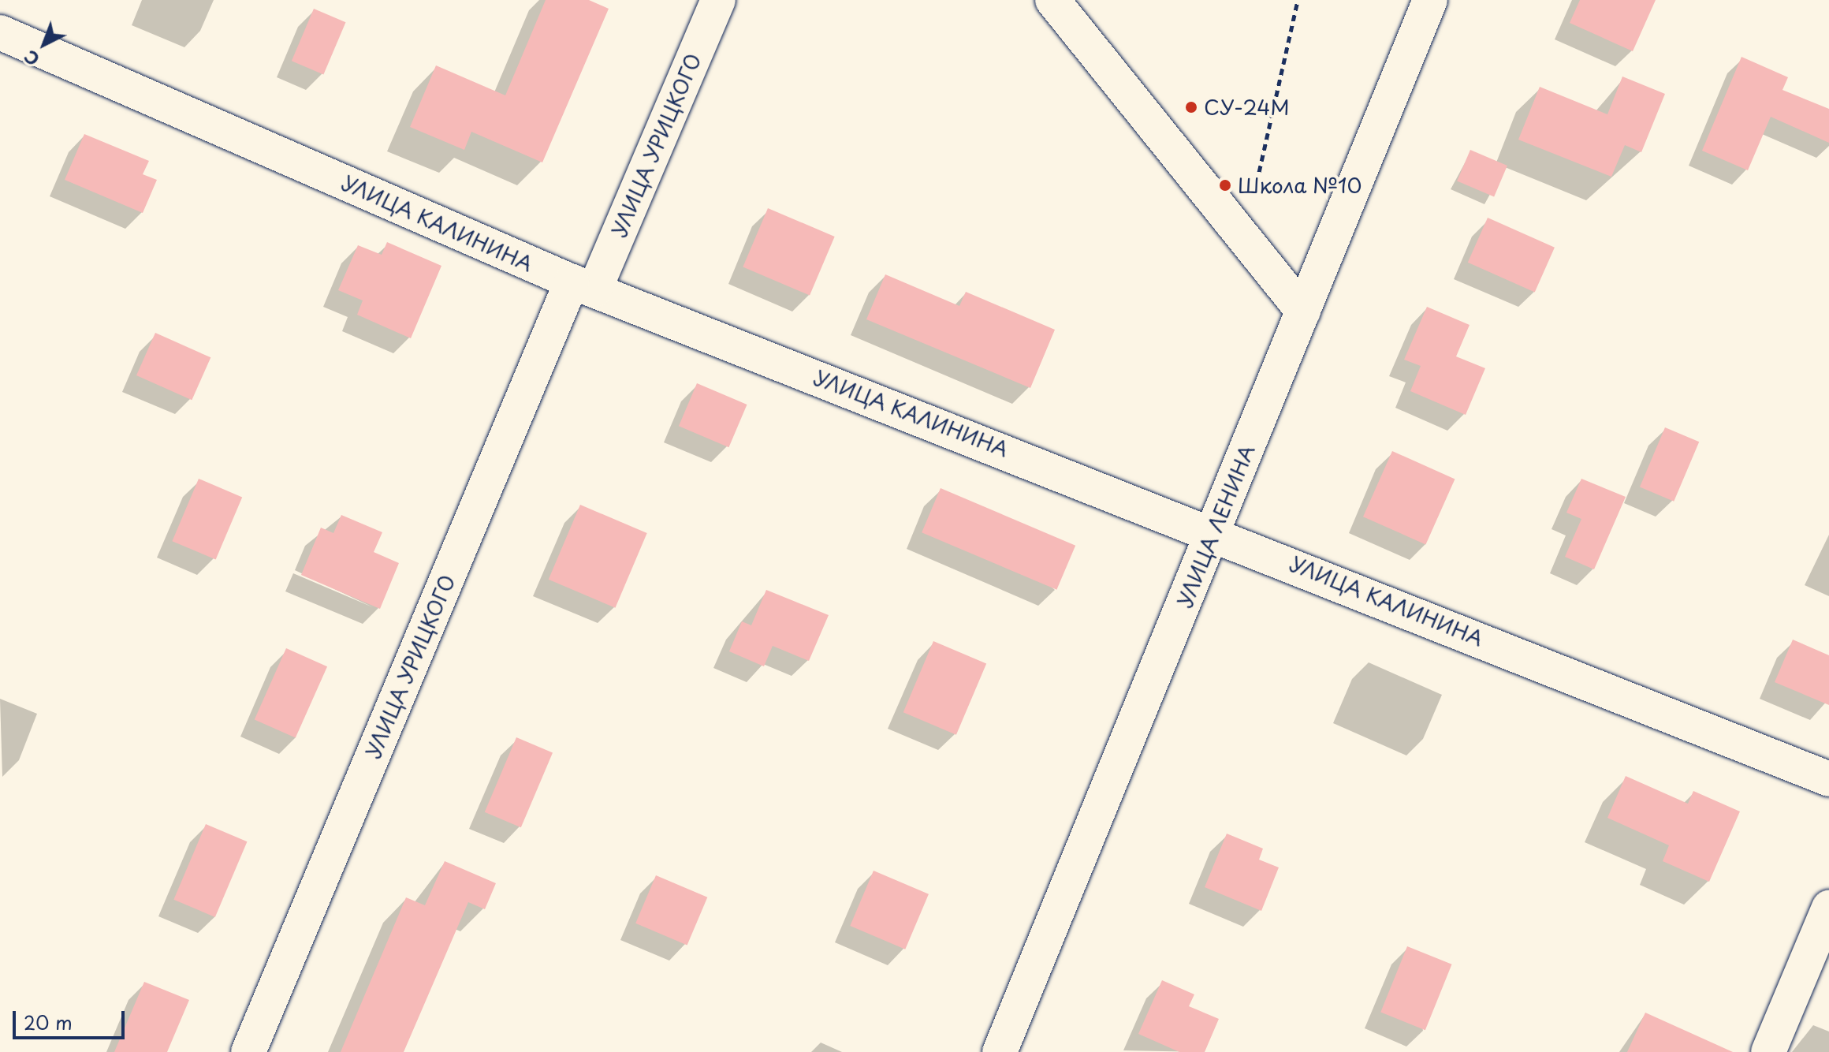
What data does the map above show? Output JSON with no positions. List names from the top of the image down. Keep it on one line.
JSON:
{"streets":{"street":["УЛИЦА УРИЦКОГО","УЛИЦА КАЛИНИНА","УЛИЦА ЛЕНИНА"]},"crossings":[["УЛИЦА УРИЦКОГО","УЛИЦА КАЛИНИНА"],["УЛИЦА КАЛИНИНА","УЛИЦА ЛЕНИНА"]],"places":["СУ-24М","Школа №10"],"scale_bar":"20 m","north":"bottom left"}
